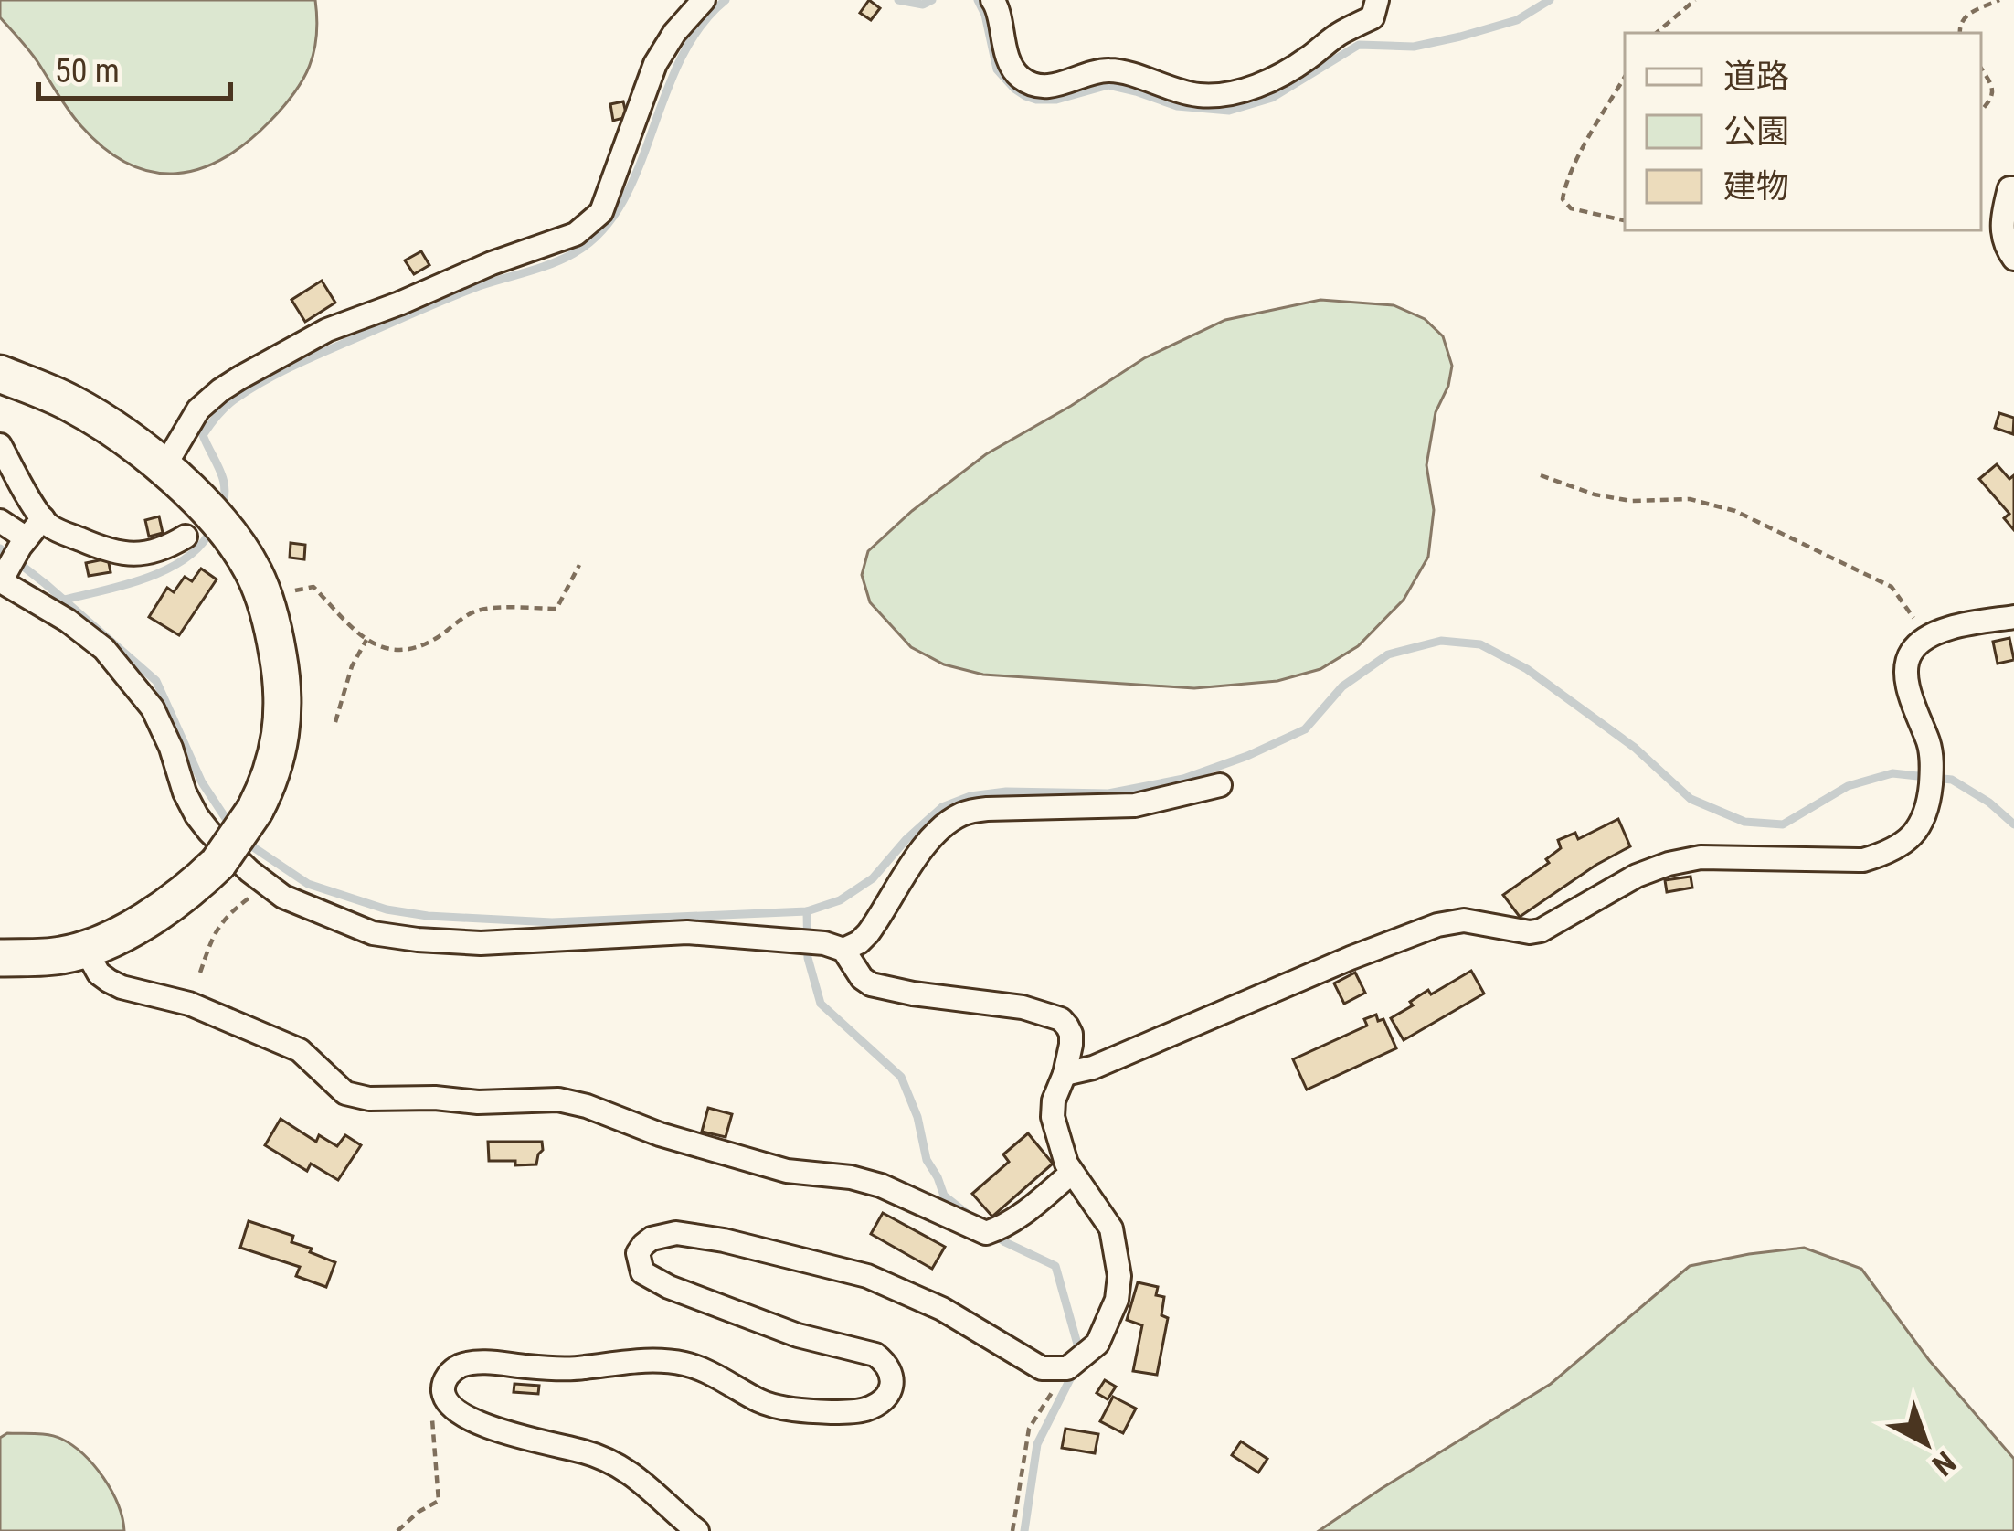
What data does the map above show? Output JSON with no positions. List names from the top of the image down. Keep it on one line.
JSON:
{"legend":["道路","公園","建物"],"scale_bar":"50 m","north":"bottom right"}
